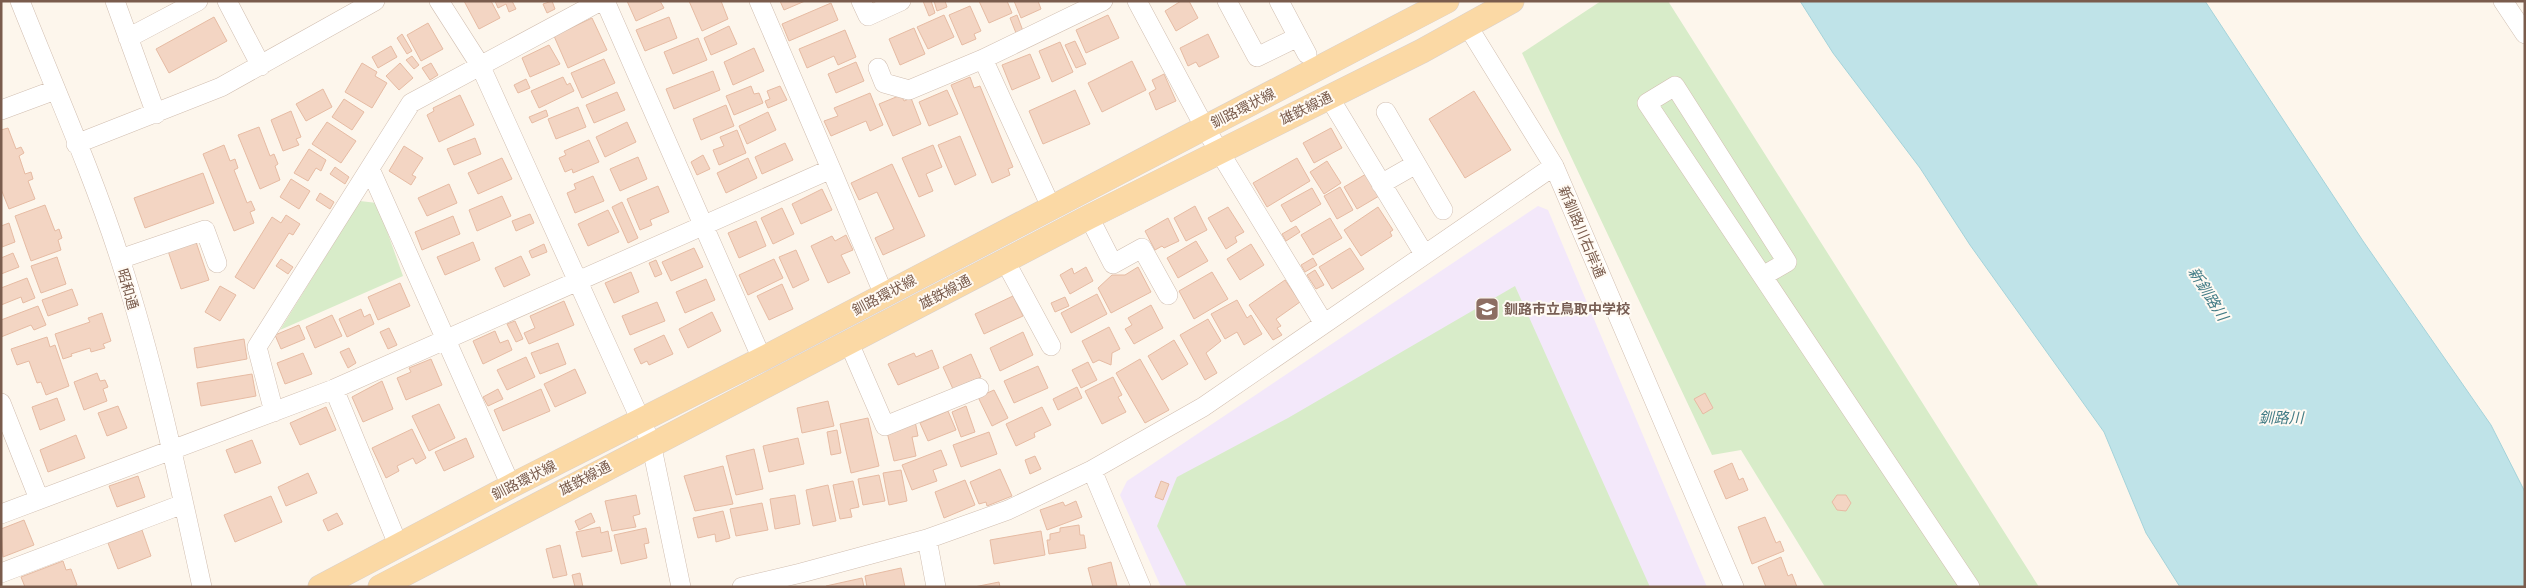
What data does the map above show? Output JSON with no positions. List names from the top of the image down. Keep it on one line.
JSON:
{"streets":{"main road":["釧路環状線","雄鉄線通"],"street":["新釧路川右岸通","昭和通"]},"crossings":[["雄鉄線通","新釧路川右岸通"]],"water":["新釧路川","釧路川"],"places":{"school or university":["釧路市立鳥取中学校"]}}
